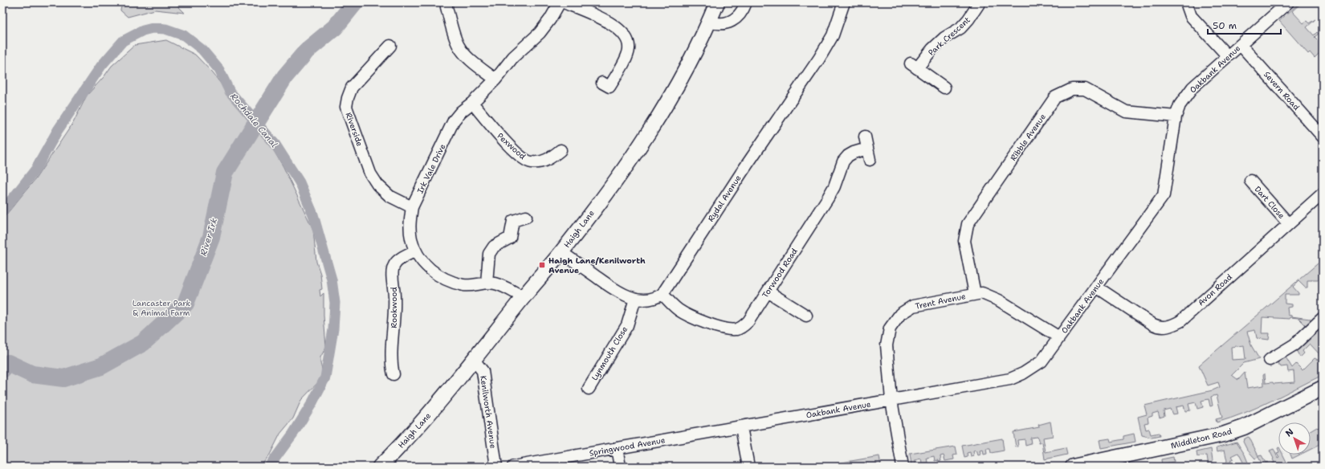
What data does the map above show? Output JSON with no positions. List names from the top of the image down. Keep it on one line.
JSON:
{"streets":{"main road":["Haigh Lane","Middleton Road"],"street":["Park Crescent","Oakbank Avenue","Severn Road","Riverside","Ribble Avenue","Pexwood","Irk Vale Drive","Rydal Avenue","Dart Close","Torwood Road","Avon Road","Trent Avenue","Rookwood","Lynmouth Close","Kenilworth Avenue","Springwood Avenue"]},"crossings":[["Oakbank Avenue","Severn Road"],["Oakbank Avenue","Ribble Avenue"],["Oakbank Avenue","Avon Road"],["Oakbank Avenue","Trent Avenue"],["Oakbank Avenue","Springwood Avenue"],["Riverside","Irk Vale Drive"],["Ribble Avenue","Trent Avenue"],["Pexwood","Irk Vale Drive"],["Irk Vale Drive","Haigh Lane"],["Irk Vale Drive","Rookwood"],["Rydal Avenue","Torwood Road"],["Dart Close","Avon Road"],["Haigh Lane","Kenilworth Avenue"]],"water":["Rochdale Canal","River Irk"],"parks":["Lancaster Park & Animal Farm"],"places":{"transit":["Haigh Lane/Kenilworth Avenue"]},"scale_bar":"50 m","north":"top left"}
